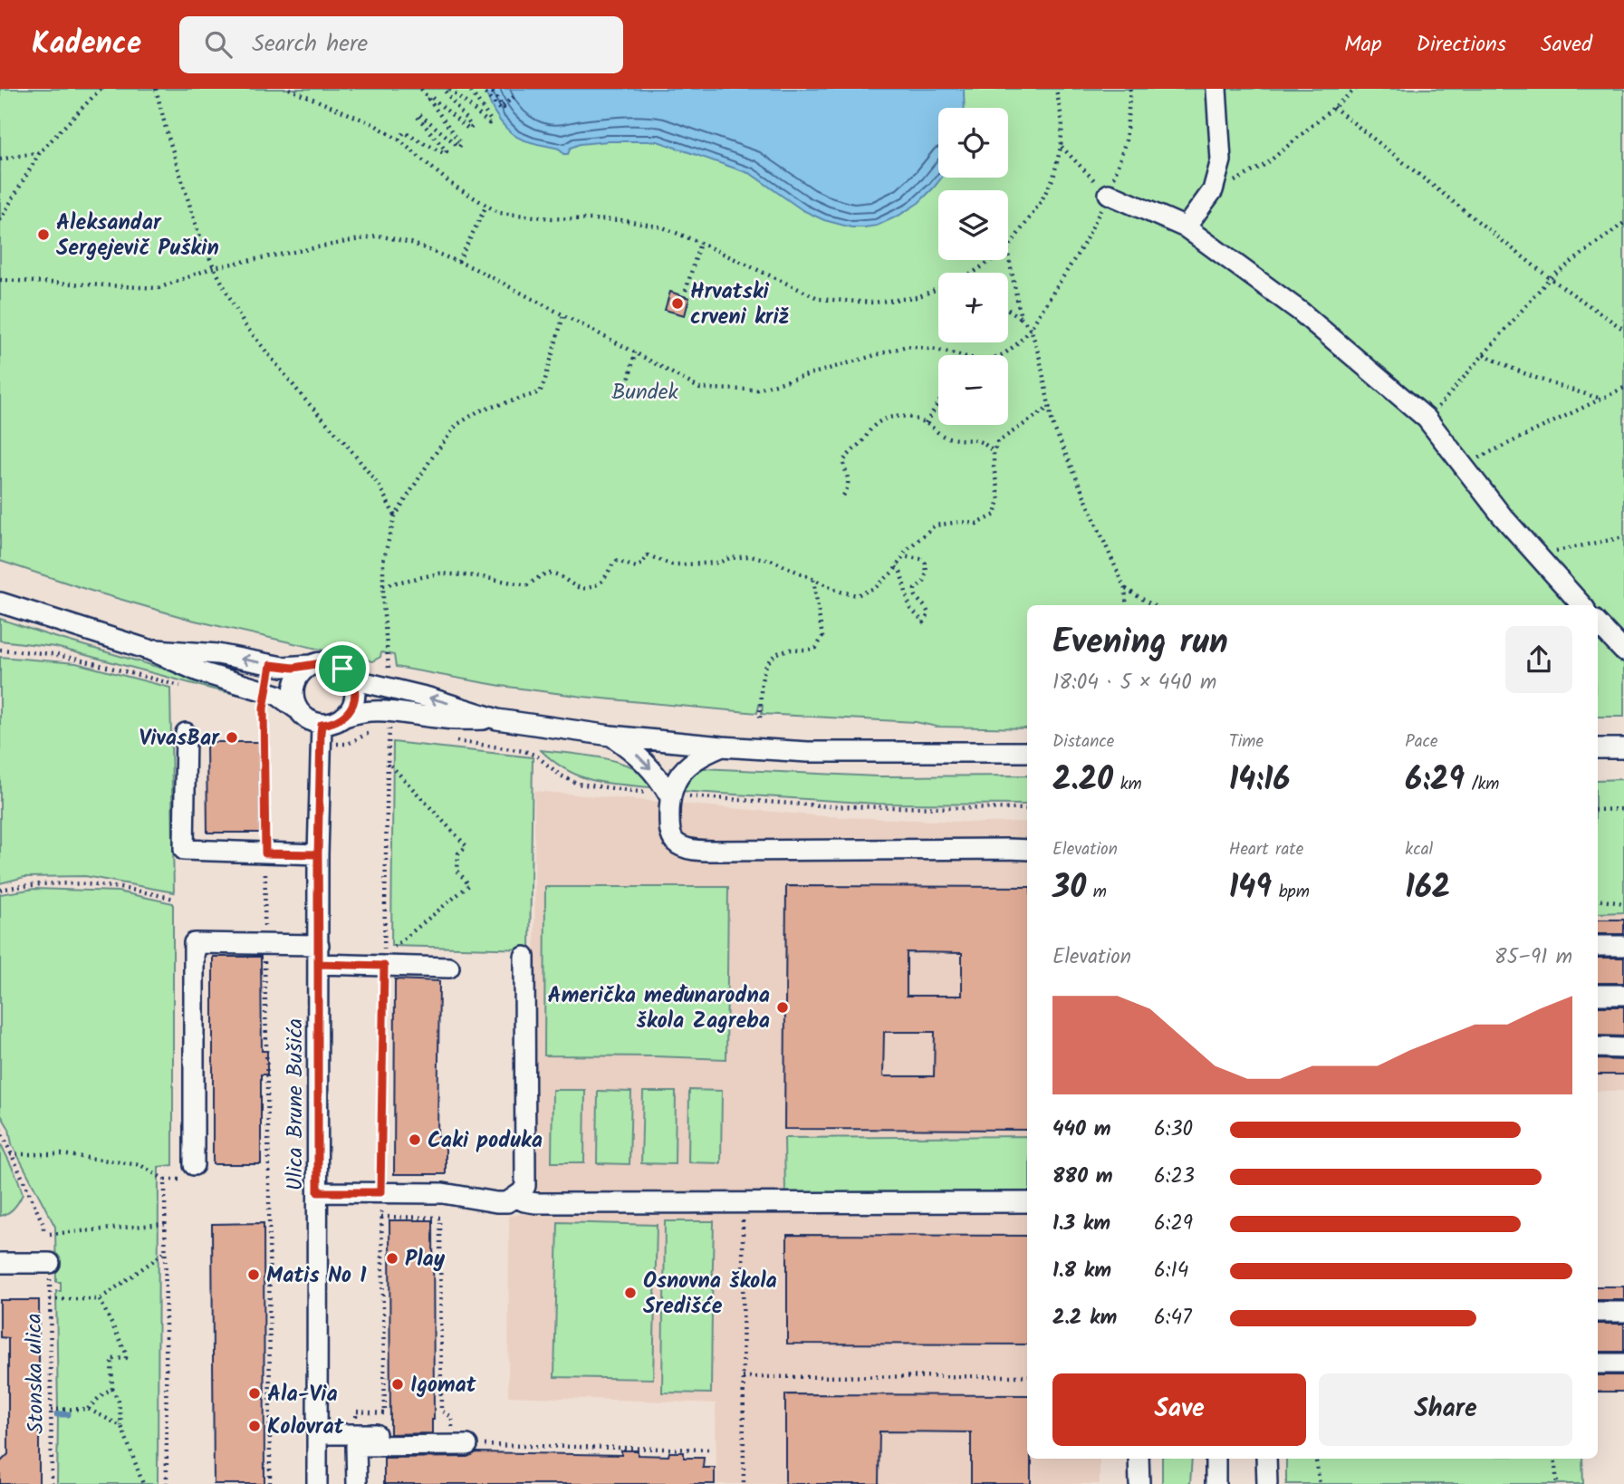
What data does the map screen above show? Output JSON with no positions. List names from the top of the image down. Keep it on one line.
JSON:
{"streets":{"street":["Ulica Brune Bušića"],"path":["Stonska ulica"]},"parks":["Bundek"],"places":["Aleksandar Sergejevič Puškin","Hrvatski crveni križ","VivasBar","Američka međunarodna škola Zagreba","Caki poduka","Play","Matis No 1","Osnovna škola Središće","Igomat","Ala-Via","Kolovrat"],"page":{"header":"Kadence","search":"Search here","nav":["Map","Directions","Saved"],"map_buttons":["+","−"],"heading":["Evening run","18:04 · 5 × 440 m"],"stats":[["Distance","2.20 km"],["Time","14:16"],["Pace","6:29 /km"],["Elevation","30 m"],["Heart rate","149 bpm"],["kcal","162"]],"chart":["Elevation","85–91 m"],"list":[{"name":"440 m","note":"6:30"},{"name":"880 m","note":"6:23"},{"name":"1.3 km","note":"6:29"},{"name":"1.8 km","note":"6:14"},{"name":"2.2 km","note":"6:47"}],"buttons":["Save","Share"]}}
